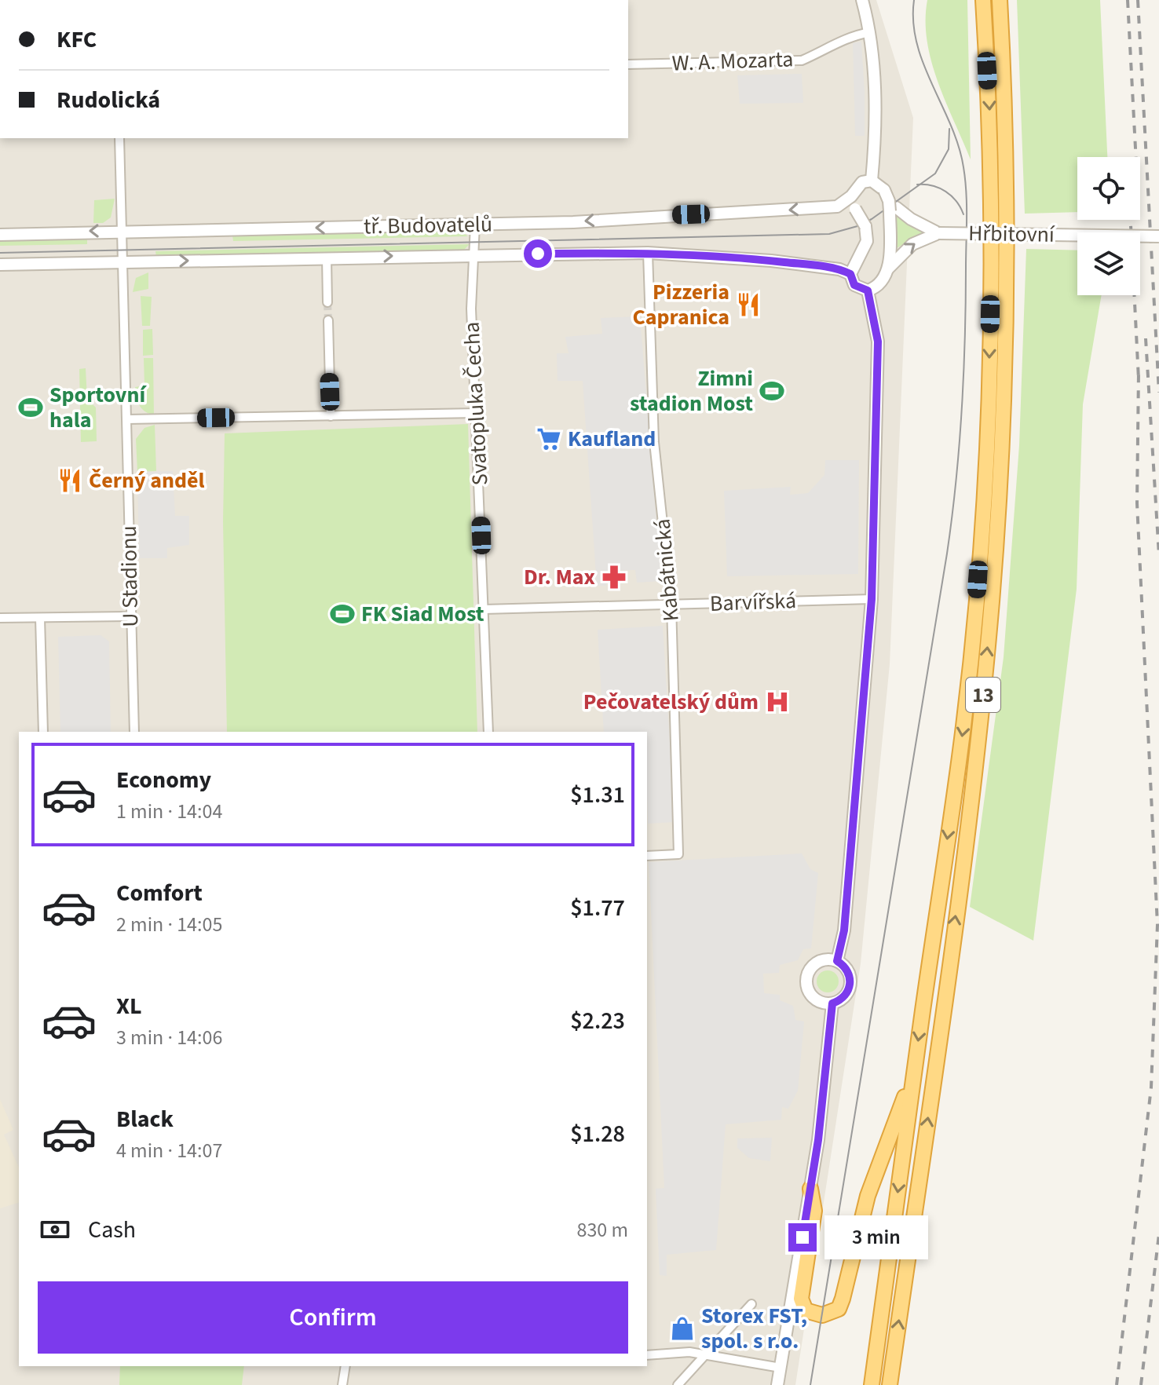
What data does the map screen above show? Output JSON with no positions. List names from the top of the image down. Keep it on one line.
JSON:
{"streets":{"highway":["13"],"street":["W. A. Mozarta","tř. Budovatelů","Hřbitovní","Svatopluka Čecha","Kabátnická","U Stadionu","Barvířská"]},"crossings":[["tř. Budovatelů","Svatopluka Čecha"],["tř. Budovatelů","Kabátnická"],["tř. Budovatelů","U Stadionu"],["Svatopluka Čecha","Barvířská"],["Kabátnická","Barvířská"]],"places":{"restaurant":["Pizzeria Capranica","Černý anděl"],"sports":["Zimni stadion Most","Sportovní hala","FK Siad Most"],"supermarket":["Kaufland"],"pharmacy":["Dr. Max"],"hospital":["Pečovatelský dům"],"shop":["Storex FST, spol. s r.o."]},"page":{"banner":["KFC","Rudolická"],"list":[{"name":"Economy","note":"1 min · 14:04","value":"$1.31"},{"name":"Comfort","note":"2 min · 14:05","value":"$1.77"},{"name":"XL","note":"3 min · 14:06","value":"$2.23"},{"name":"Black","note":"4 min · 14:07","value":"$1.28"}],"pay":["Cash","830 m"],"bubble":"3 min","buttons":"Confirm"}}
